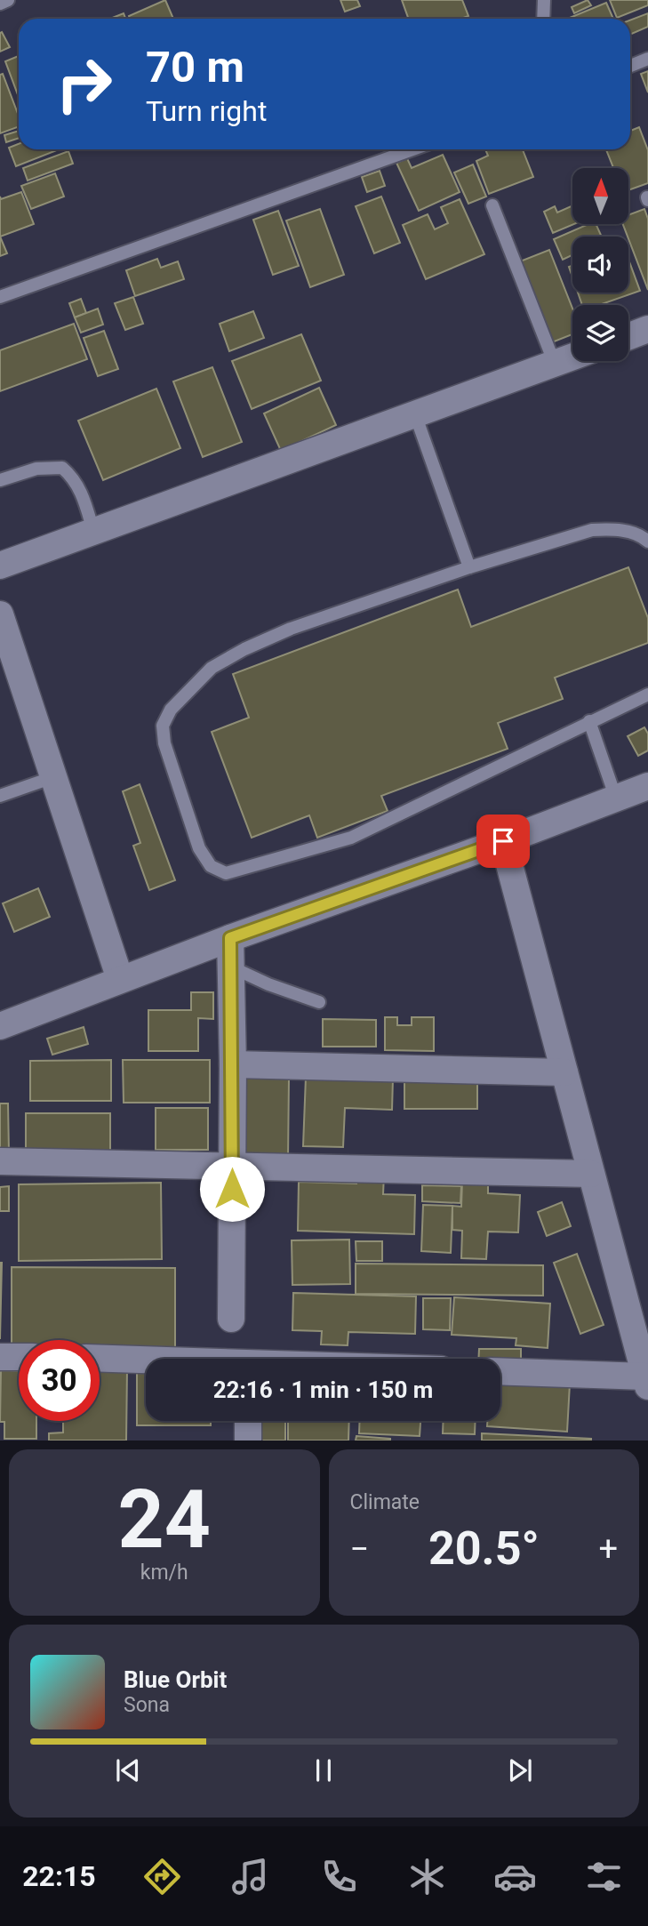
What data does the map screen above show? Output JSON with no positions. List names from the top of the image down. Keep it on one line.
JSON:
{"north":"top","page":{"turn":["70 m","Turn right"],"limit":"30","trip":"22:16 · 1 min · 150 m","tile":[["24","km/h"],"Climate"],"heat":["−","20.5°","+"],"song":["Blue Orbit","Sona"],"tabs":"22:15"}}
